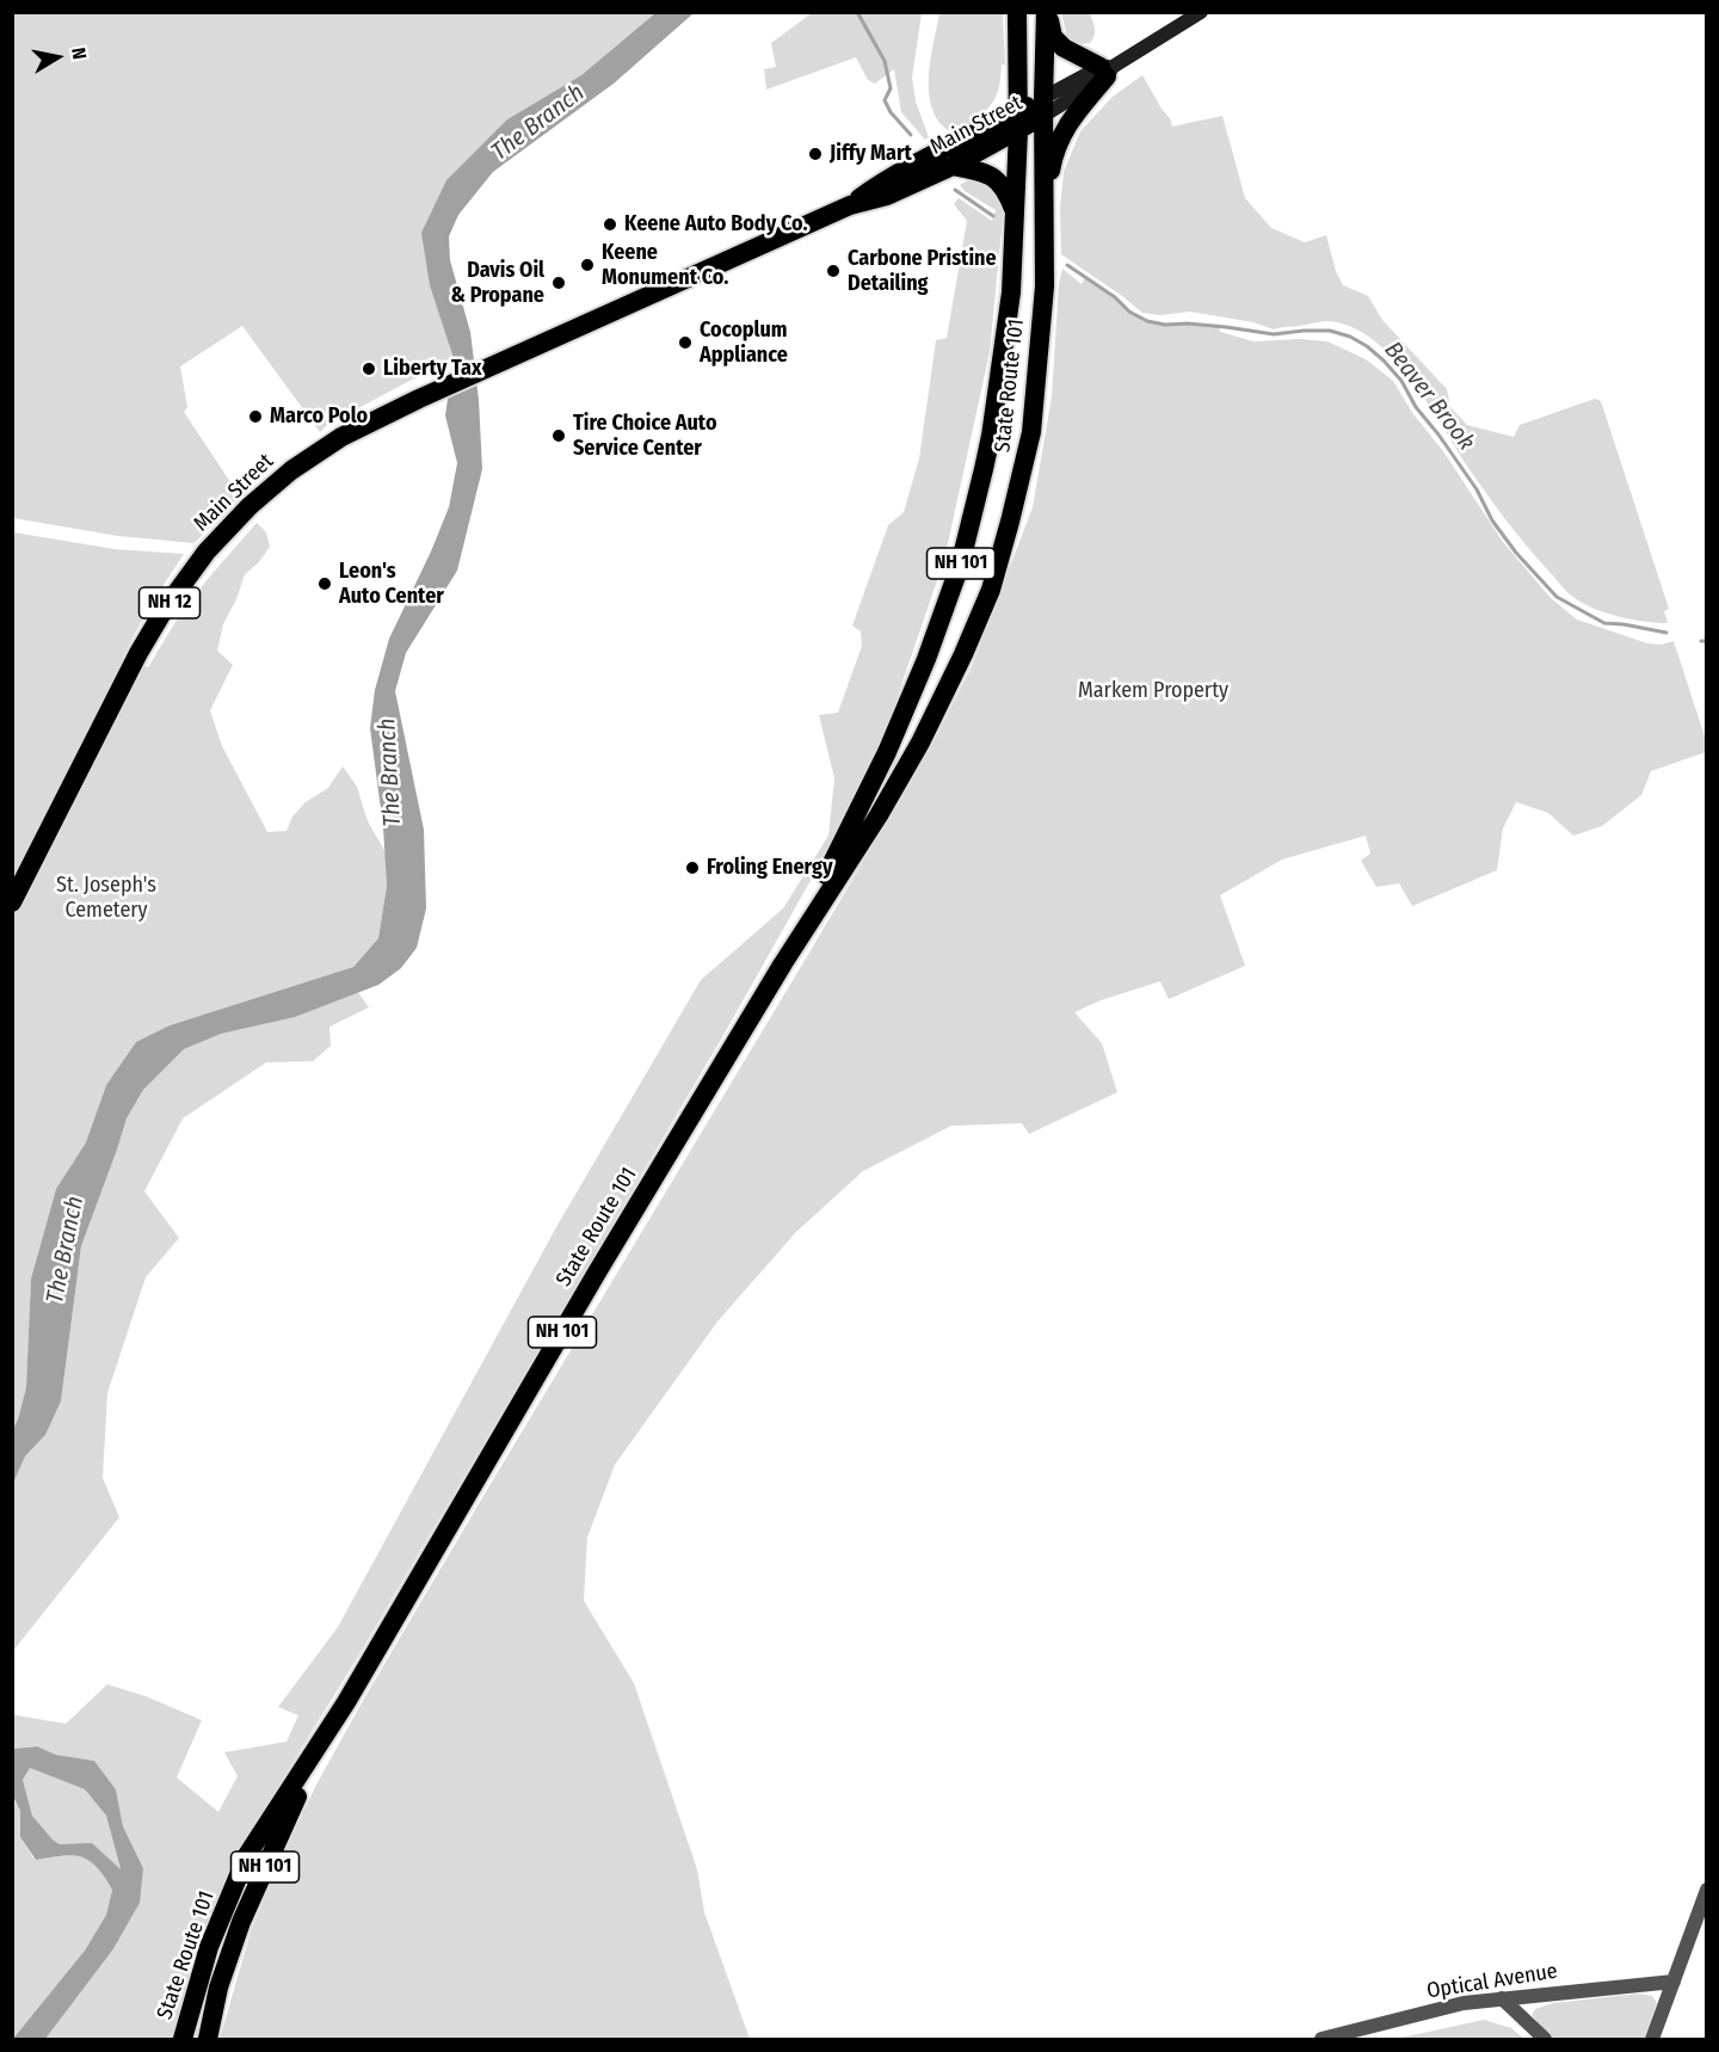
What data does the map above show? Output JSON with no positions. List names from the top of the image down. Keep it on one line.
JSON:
{"streets":{"highway":["Main Street","State Route 101","NH 101","NH 12"],"street":["Optical Avenue"]},"crossings":[["Main Street","State Route 101"]],"water":["The Branch","Beaver Brook"],"parks":["Markem Property","St. Joseph's Cemetery"],"places":["Jiffy Mart","Keene Auto Body Co.","Keene Monument Co.","Carbone Pristine Detailing","Davis Oil & Propane","Cocoplum Appliance","Liberty Tax","Marco Polo","Tire Choice Auto Service Center","Leon's Auto Center","Froling Energy"],"north":"right"}
